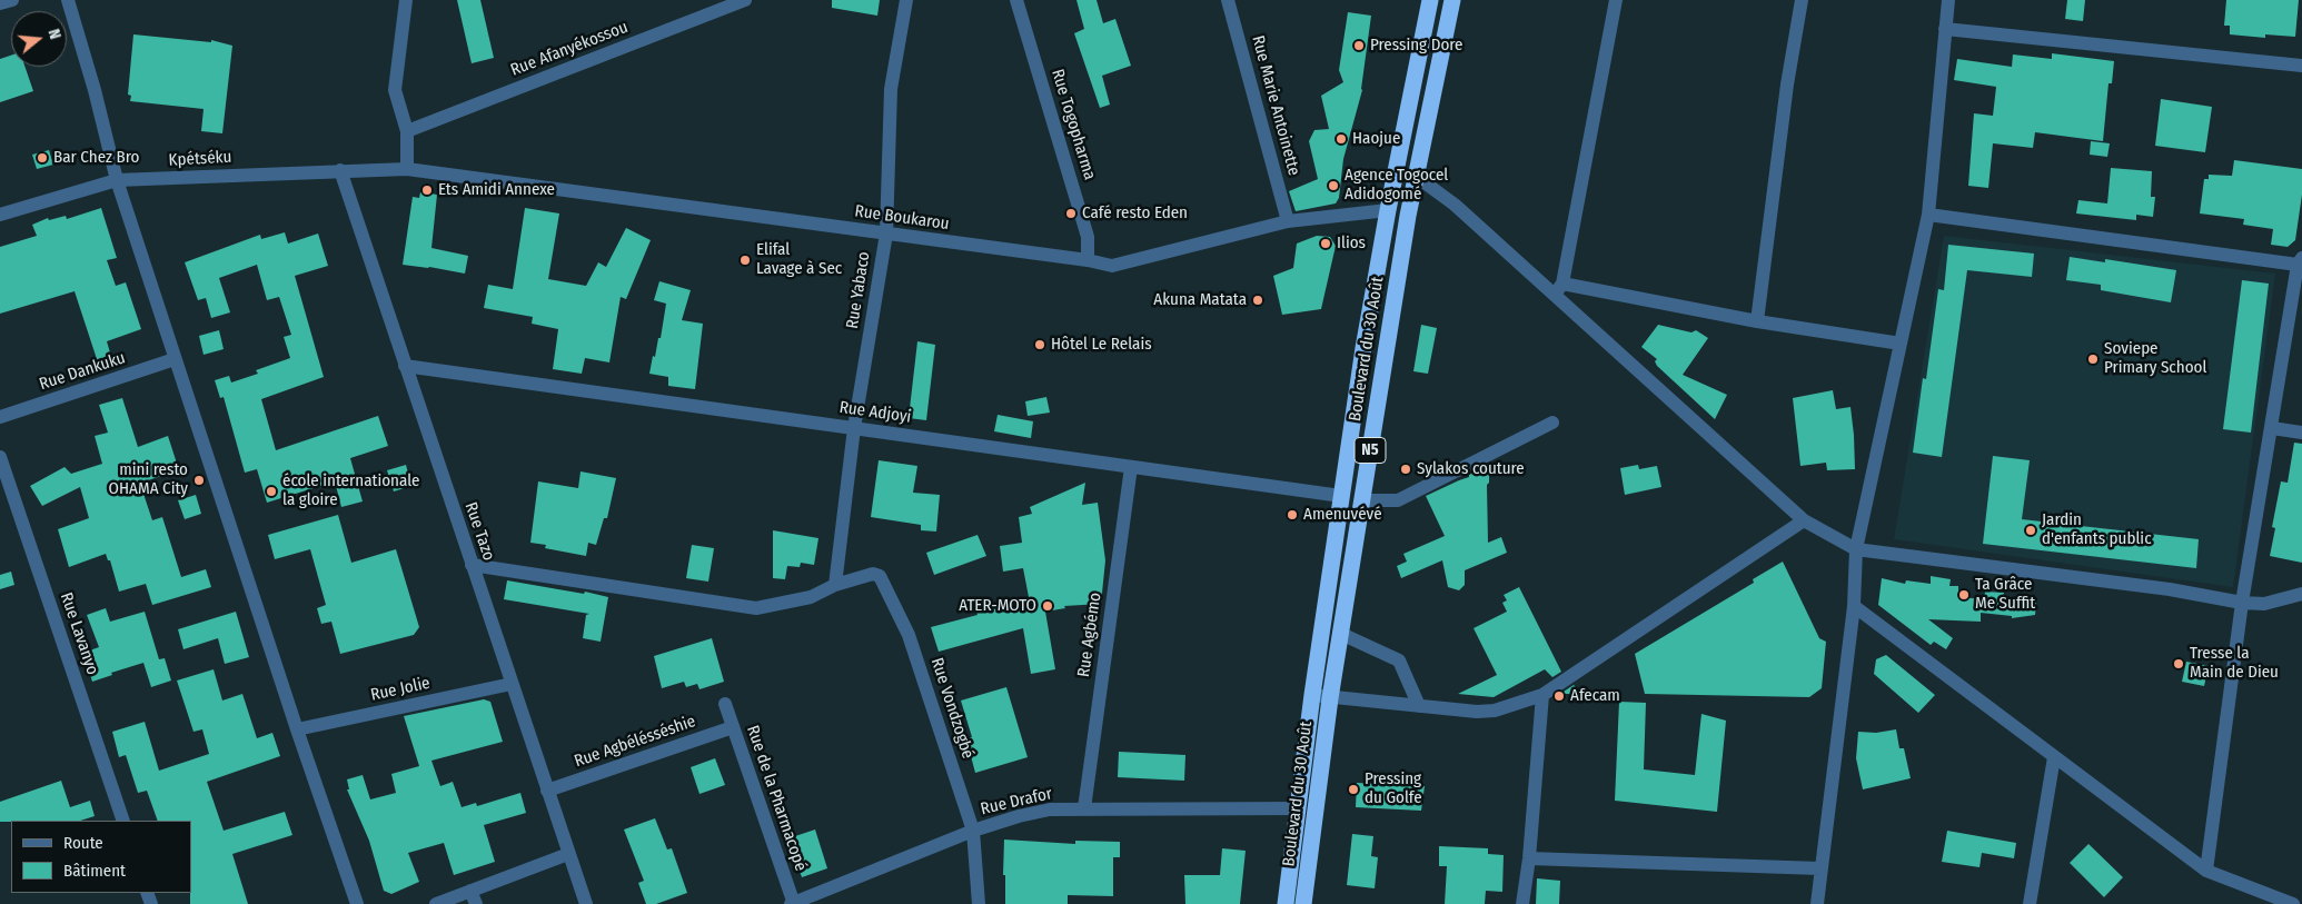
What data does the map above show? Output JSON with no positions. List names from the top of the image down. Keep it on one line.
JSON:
{"streets":{"highway":["Boulevard du 30 Août","N5"],"street":["Rue Afanyékossou","Rue Marie Antoinette","Rue Togopharma","Kpétséku","Rue Boukarou","Rue Yabaco","Rue Dankuku","Rue Adjoyi","Rue Tazo","Rue Lavanyo","Rue Agbémo","Rue Jolie","Rue Vondzogbé","Rue Agbélésséshie","Rue de la Pharmacopé","Rue Drafor"]},"crossings":[["Rue Marie Antoinette","Rue Boukarou"],["Rue Togopharma","Rue Boukarou"],["Kpétséku","Rue Boukarou"],["Kpétséku","Rue Tazo"],["Rue Boukarou","Rue Yabaco"],["Rue Boukarou","Boulevard du 30 Août"],["Rue Yabaco","Rue Adjoyi"],["Rue Yabaco","Rue Vondzogbé"],["Boulevard du 30 Août","Rue Adjoyi"],["Boulevard du 30 Août","Rue Drafor"],["Rue Adjoyi","Rue Tazo"],["Rue Adjoyi","Rue Agbémo"],["Rue Tazo","Rue Jolie"],["Rue Tazo","Rue Agbélésséshie"],["Rue Agbémo","Rue Drafor"],["Rue Vondzogbé","Rue Drafor"],["Rue Agbélésséshie","Rue de la Pharmacopé"],["Rue de la Pharmacopé","Rue Drafor"]],"places":["Pressing Dore","Haojue","Bar Chez Bro","Agence Togocel Adidogomé","Ets Amidi Annexe","Café resto Eden","Ilios","Elifal Lavage à Sec","Akuna Matata","Hôtel Le Relais","Soviepe Primary School","Sylakos couture","mini resto OHAMA City","école internationale la gloire","Amenuvévé","Jardin d'enfants public","Ta Grâce Me Suffit","ATER-MOTO","Tresse la Main de Dieu","Afecam","Pressing du Golfe"],"legend":["Route","Bâtiment"],"north":"right"}
